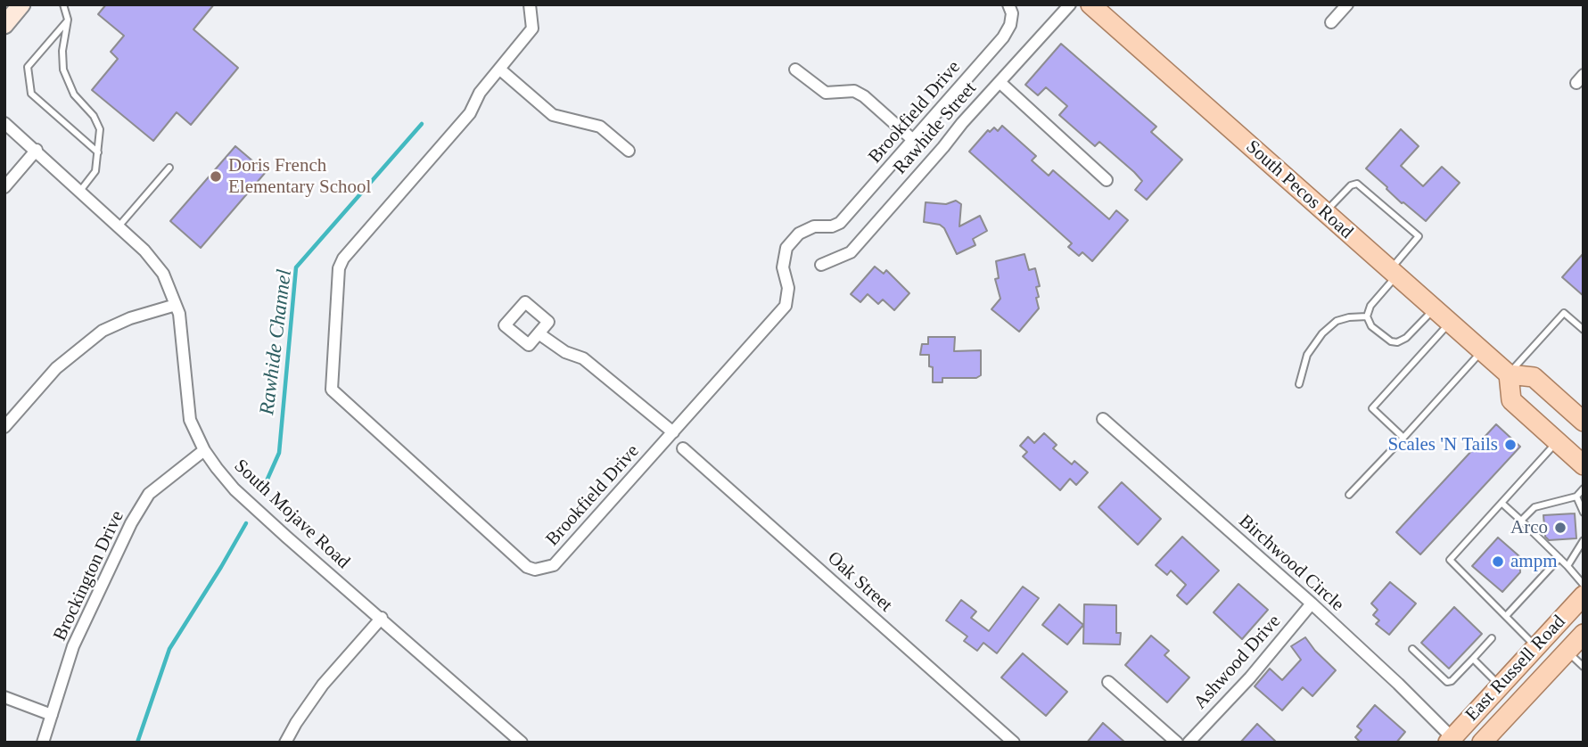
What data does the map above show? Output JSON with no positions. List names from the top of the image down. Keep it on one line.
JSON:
{"streets":{"main road":["South Pecos Road","East Russell Road"],"street":["Brookfield Drive","Rawhide Street","South Mojave Road","Birchwood Circle","Brockington Drive","Oak Street","Ashwood Drive"]},"crossings":[["South Mojave Road","Brockington Drive"],["Birchwood Circle","Ashwood Drive"],["Birchwood Circle","East Russell Road"]],"water":["Rawhide Channel"],"places":["Doris French Elementary School","Scales 'N Tails","Arco","ampm"]}
